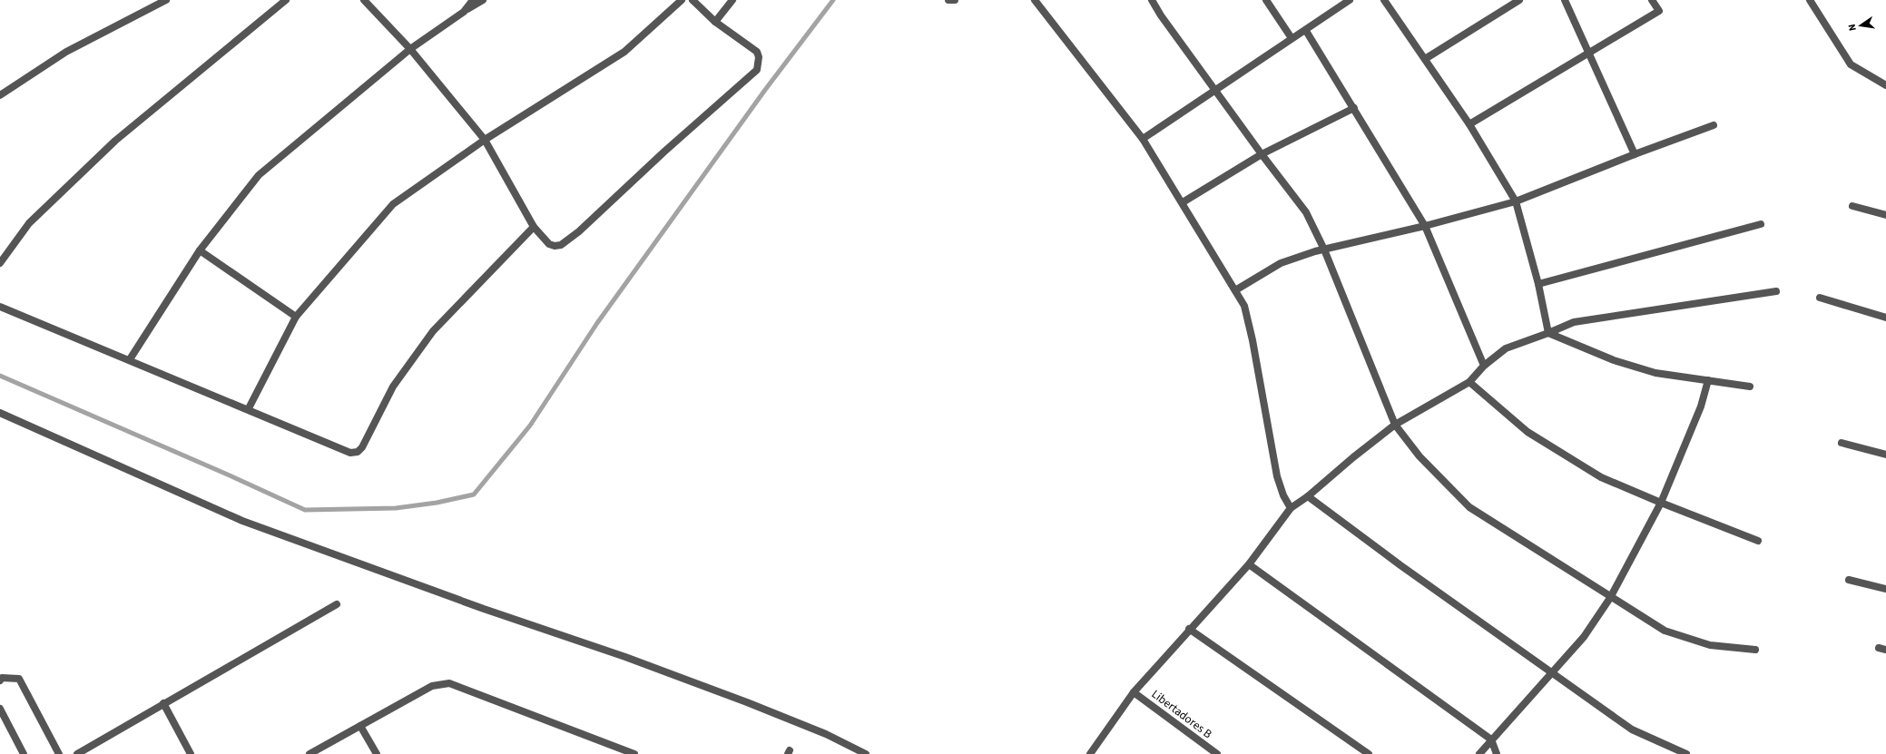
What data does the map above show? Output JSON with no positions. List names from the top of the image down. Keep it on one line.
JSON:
{"streets":{"street":["Libertadores B"]},"north":"left"}
